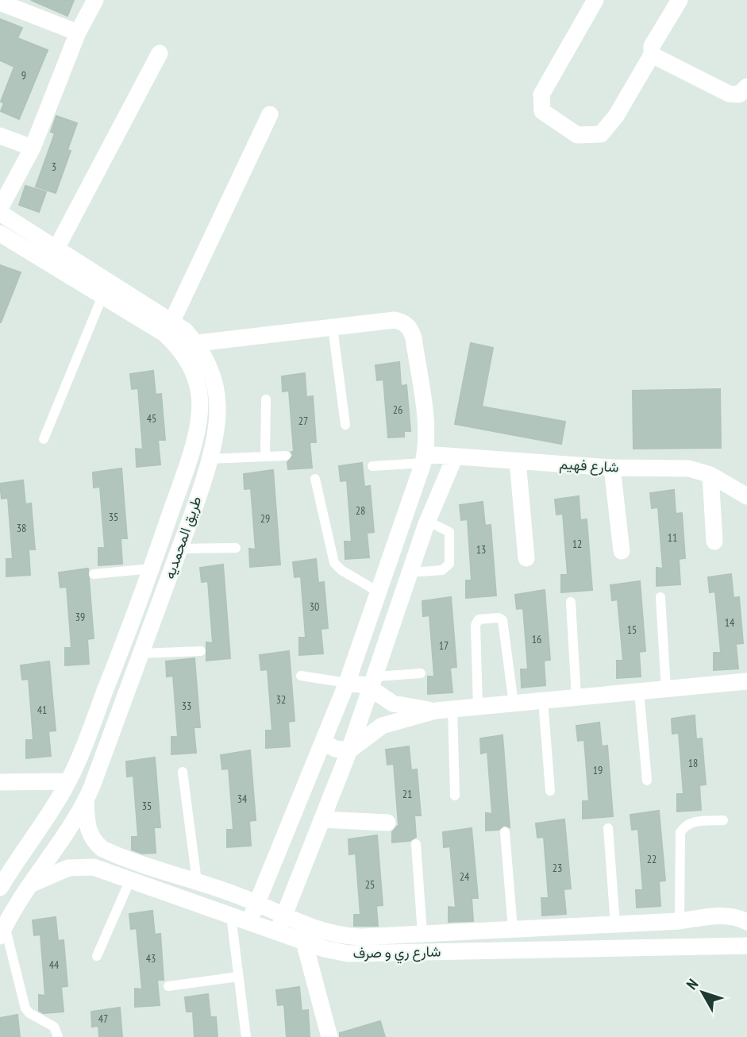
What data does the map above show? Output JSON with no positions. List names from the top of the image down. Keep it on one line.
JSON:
{"streets":{"street":["شارع فهيم","طريق المحمديه","شارع ري و صرف"]},"crossings":[["طريق المحمديه","شارع ري و صرف"]],"house_numbers":["9","3","26","45","27","28","35","29","38","11","12","13","30","39","14","15","16","17","32","33","41","18","19","21","34","35","22","23","24","25","43","44","47"],"north":"top left"}
